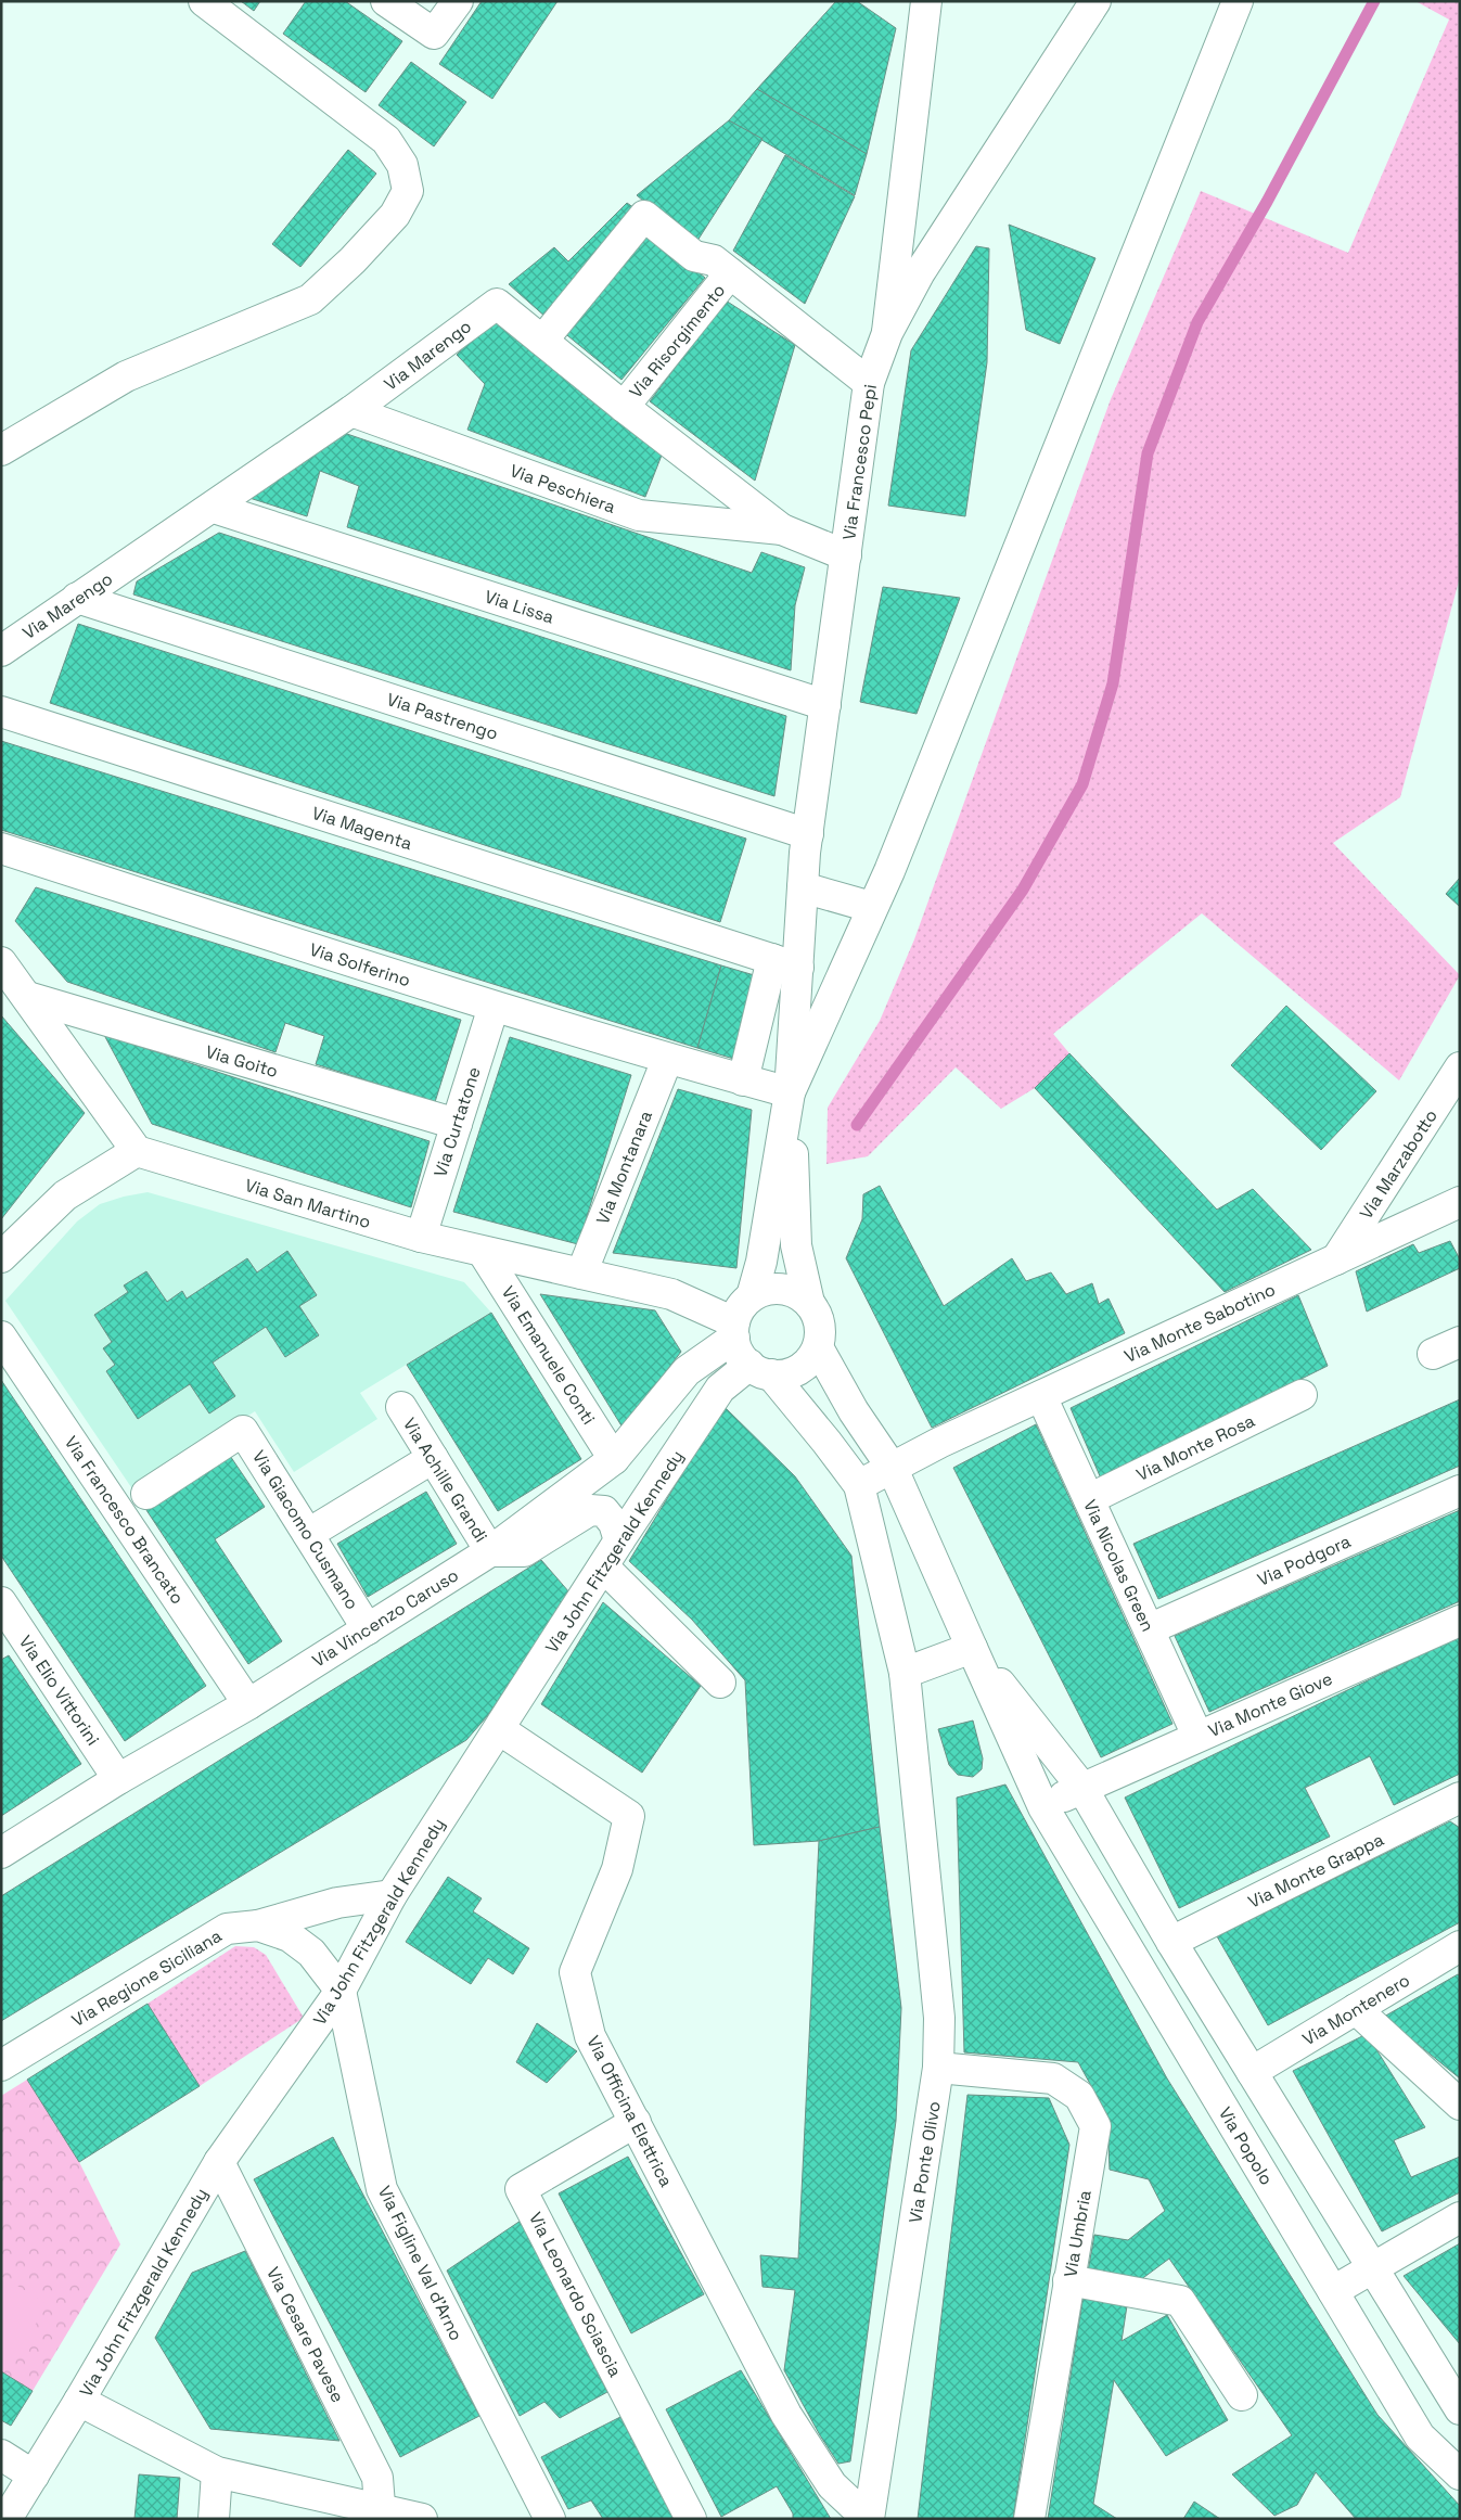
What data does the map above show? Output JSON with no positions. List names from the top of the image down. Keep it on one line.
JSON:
{"streets":{"street":["Via Risorgimento","Via Marengo","Via Francesco Pepi","Via Peschiera","Via Lissa","Via Pastrengo","Via Magenta","Via Solferino","Via Goito","Via Curtatone","Via Marzabotto","Via Montanara","Via San Martino","Via Monte Sabotino","Via Emanuele Conti","Via Monte Rosa","Via Achille Grandi","Via Francesco Brancato","Via Giacomo Cusmano","Via John Fitzgerald Kennedy","Via Podgora","Via Nicolas Green","Via Vincenzo Caruso","Via Elio Vittorini","Via Monte Giove","Via Monte Grappa","Via Regione Siciliana","Via Montenero","Via Officina Elettrica","Via Popolo","Via Ponte Olivo","Via Umbria","Via Figline Val d'Arno","Via Leonardo Sciascia","Via Cesare Pavese"]},"crossings":[["Via Risorgimento","Via Marengo"],["Via Marengo","Via Francesco Pepi"],["Via Marengo","Via Peschiera"],["Via Marengo","Via Lissa"],["Via Marengo","Via Pastrengo"],["Via Francesco Pepi","Via Lissa"],["Via Francesco Pepi","Via Pastrengo"],["Via Francesco Pepi","Via Magenta"],["Via Solferino","Via Curtatone"],["Via Solferino","Via Montanara"],["Via Goito","Via Curtatone"],["Via Curtatone","Via San Martino"],["Via Marzabotto","Via Monte Sabotino"],["Via Montanara","Via San Martino"],["Via San Martino","Via Emanuele Conti"],["Via San Martino","Via John Fitzgerald Kennedy"],["Via San Martino","Via Vincenzo Caruso"],["Via Monte Sabotino","Via Nicolas Green"],["Via Monte Sabotino","Via Ponte Olivo"],["Via Emanuele Conti","Via Vincenzo Caruso"],["Via Monte Rosa","Via Nicolas Green"],["Via Achille Grandi","Via Vincenzo Caruso"],["Via Francesco Brancato","Via Vincenzo Caruso"],["Via Giacomo Cusmano","Via Vincenzo Caruso"],["Via John Fitzgerald Kennedy","Via Vincenzo Caruso"],["Via John Fitzgerald Kennedy","Via Regione Siciliana"],["Via John Fitzgerald Kennedy","Via Officina Elettrica"],["Via John Fitzgerald Kennedy","Via Figline Val d'Arno"],["Via John Fitzgerald Kennedy","Via Cesare Pavese"],["Via Podgora","Via Nicolas Green"],["Via Nicolas Green","Via Monte Giove"],["Via Vincenzo Caruso","Via Elio Vittorini"],["Via Monte Giove","Via Popolo"],["Via Regione Siciliana","Via Figline Val d'Arno"],["Via Officina Elettrica","Via Ponte Olivo"],["Via Officina Elettrica","Via Leonardo Sciascia"],["Via Ponte Olivo","Via Umbria"]]}
